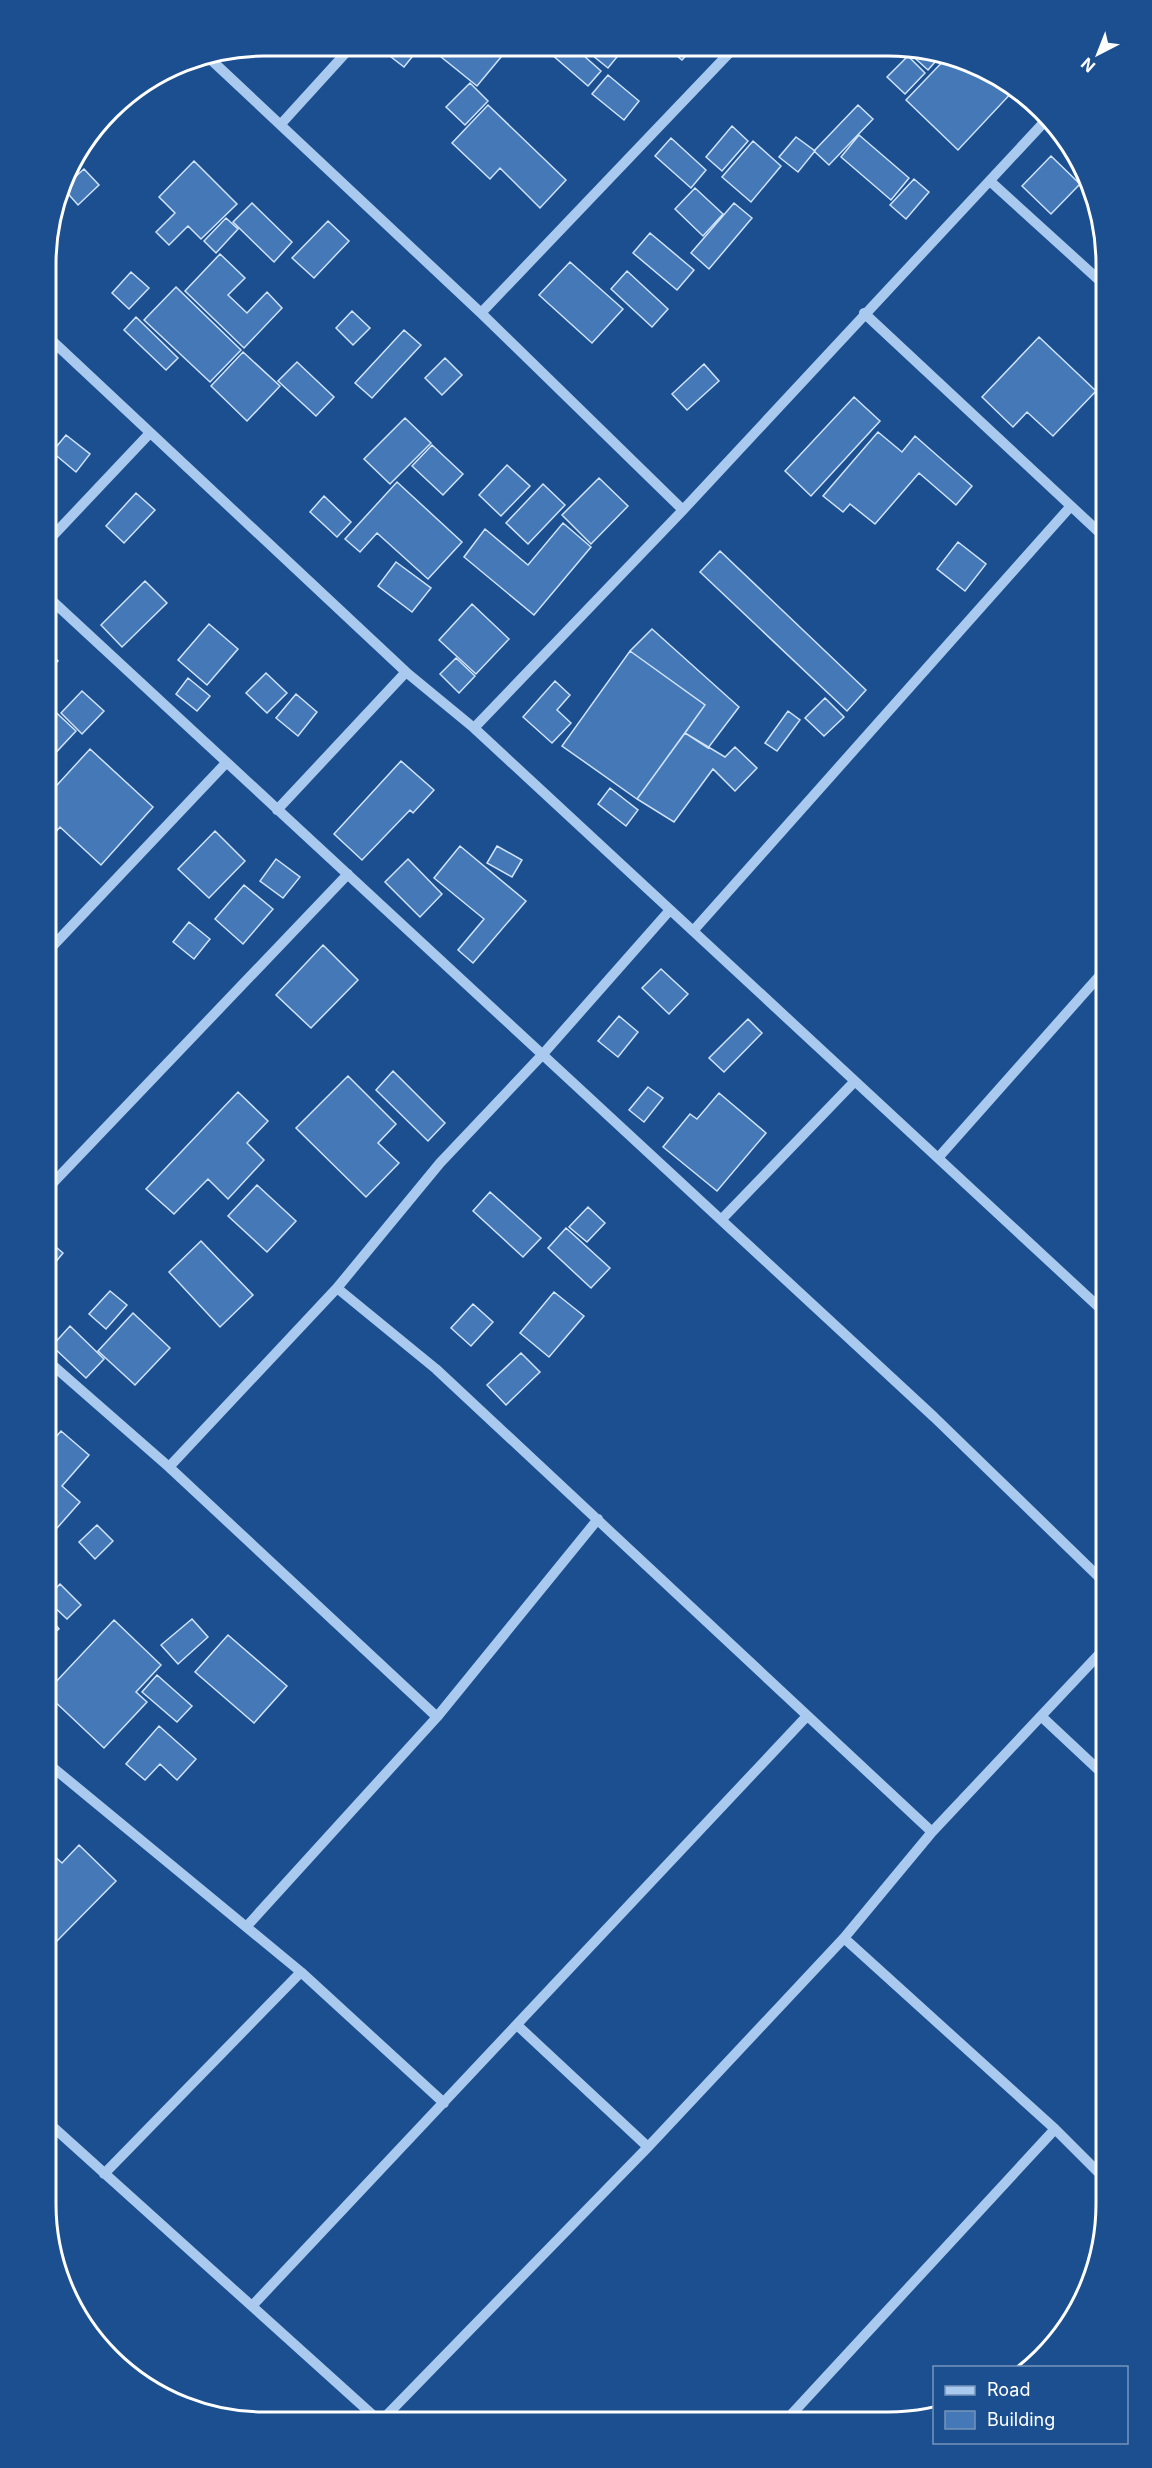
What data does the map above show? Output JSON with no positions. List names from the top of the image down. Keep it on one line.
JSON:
{"legend":["Road","Building"],"north":"bottom left"}
